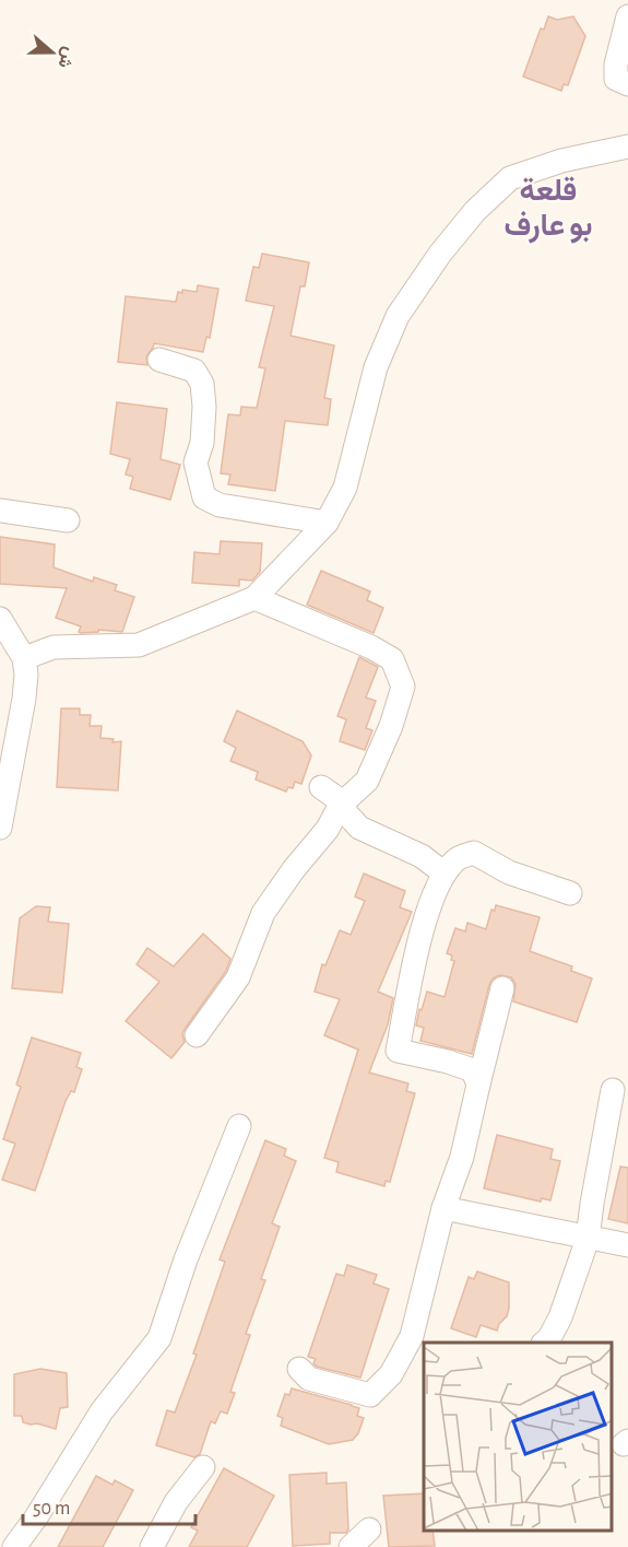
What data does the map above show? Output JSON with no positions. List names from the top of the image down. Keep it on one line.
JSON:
{"districts":["قلعة بو عارف"],"scale_bar":"50 m","north":"right"}
